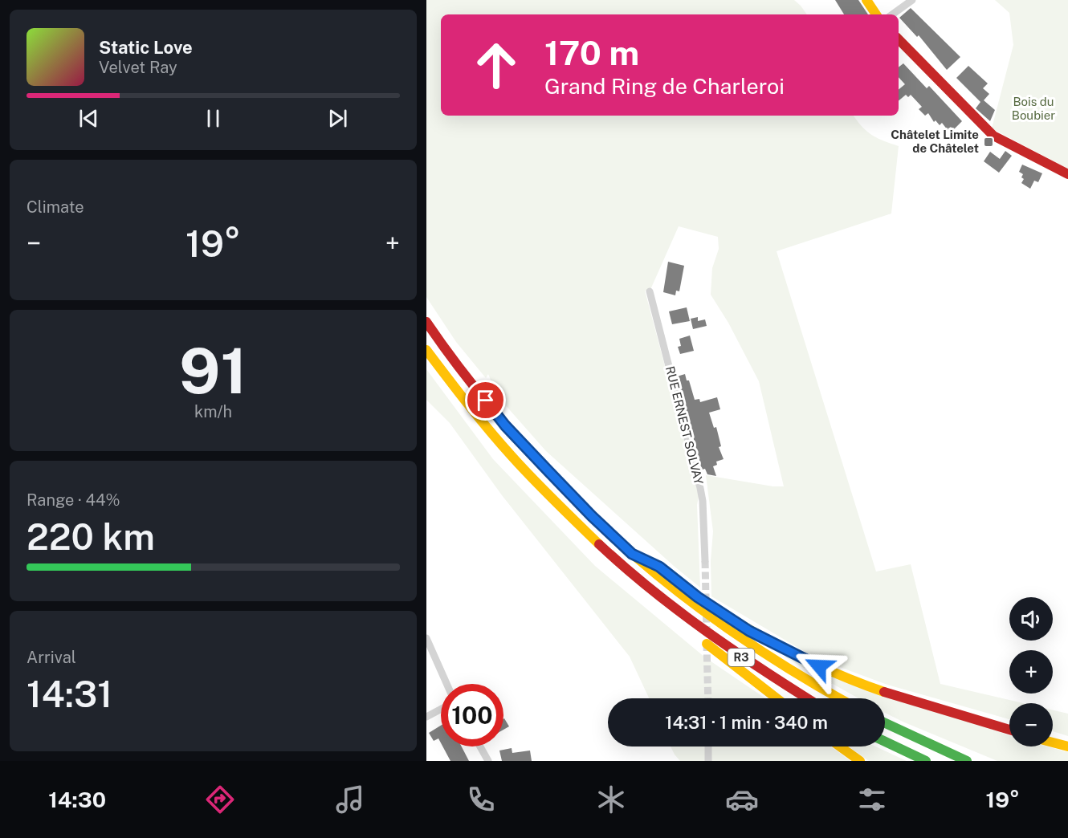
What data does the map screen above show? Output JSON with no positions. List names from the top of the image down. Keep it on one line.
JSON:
{"streets":{"main road":["R3"],"street":["RUE ERNEST SOLVAY"]},"parks":["Bois du Boubier"],"places":{"transit":["Châtelet Limite de Châtelet"]},"page":{"turn":["170 m","Grand Ring de Charleroi"],"song":["Static Love","Velvet Ray"],"tile":["Climate",["91","km/h"],["Range · 44%","220 km"],["Arrival","14:31"]],"heat":["−","19°","+"],"map_buttons":["+","−"],"limit":"100","trip":"14:31 · 1 min · 340 m","tabs":["14:30","19°"]}}
